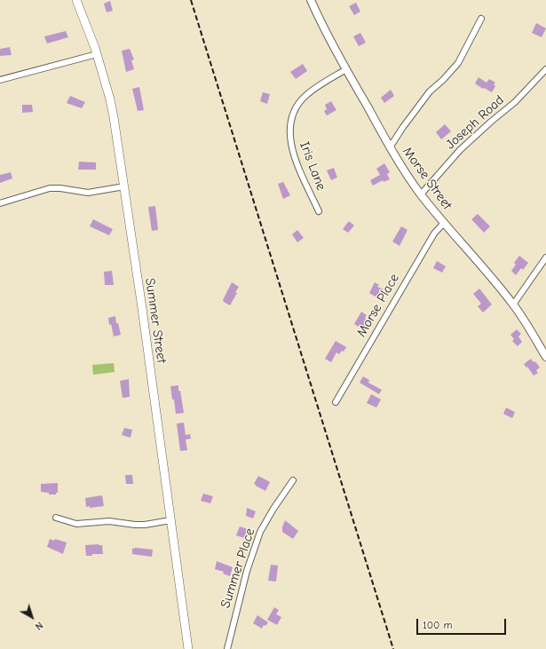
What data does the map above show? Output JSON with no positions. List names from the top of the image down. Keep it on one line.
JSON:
{"streets":{"main road":["Summer Street"],"street":["Joseph Road","Iris Lane","Morse Street","Morse Place","Summer Place"]},"crossings":[["Joseph Road","Morse Street"],["Iris Lane","Morse Street"],["Morse Street","Morse Place"]],"scale_bar":"100 m","north":"bottom right"}
